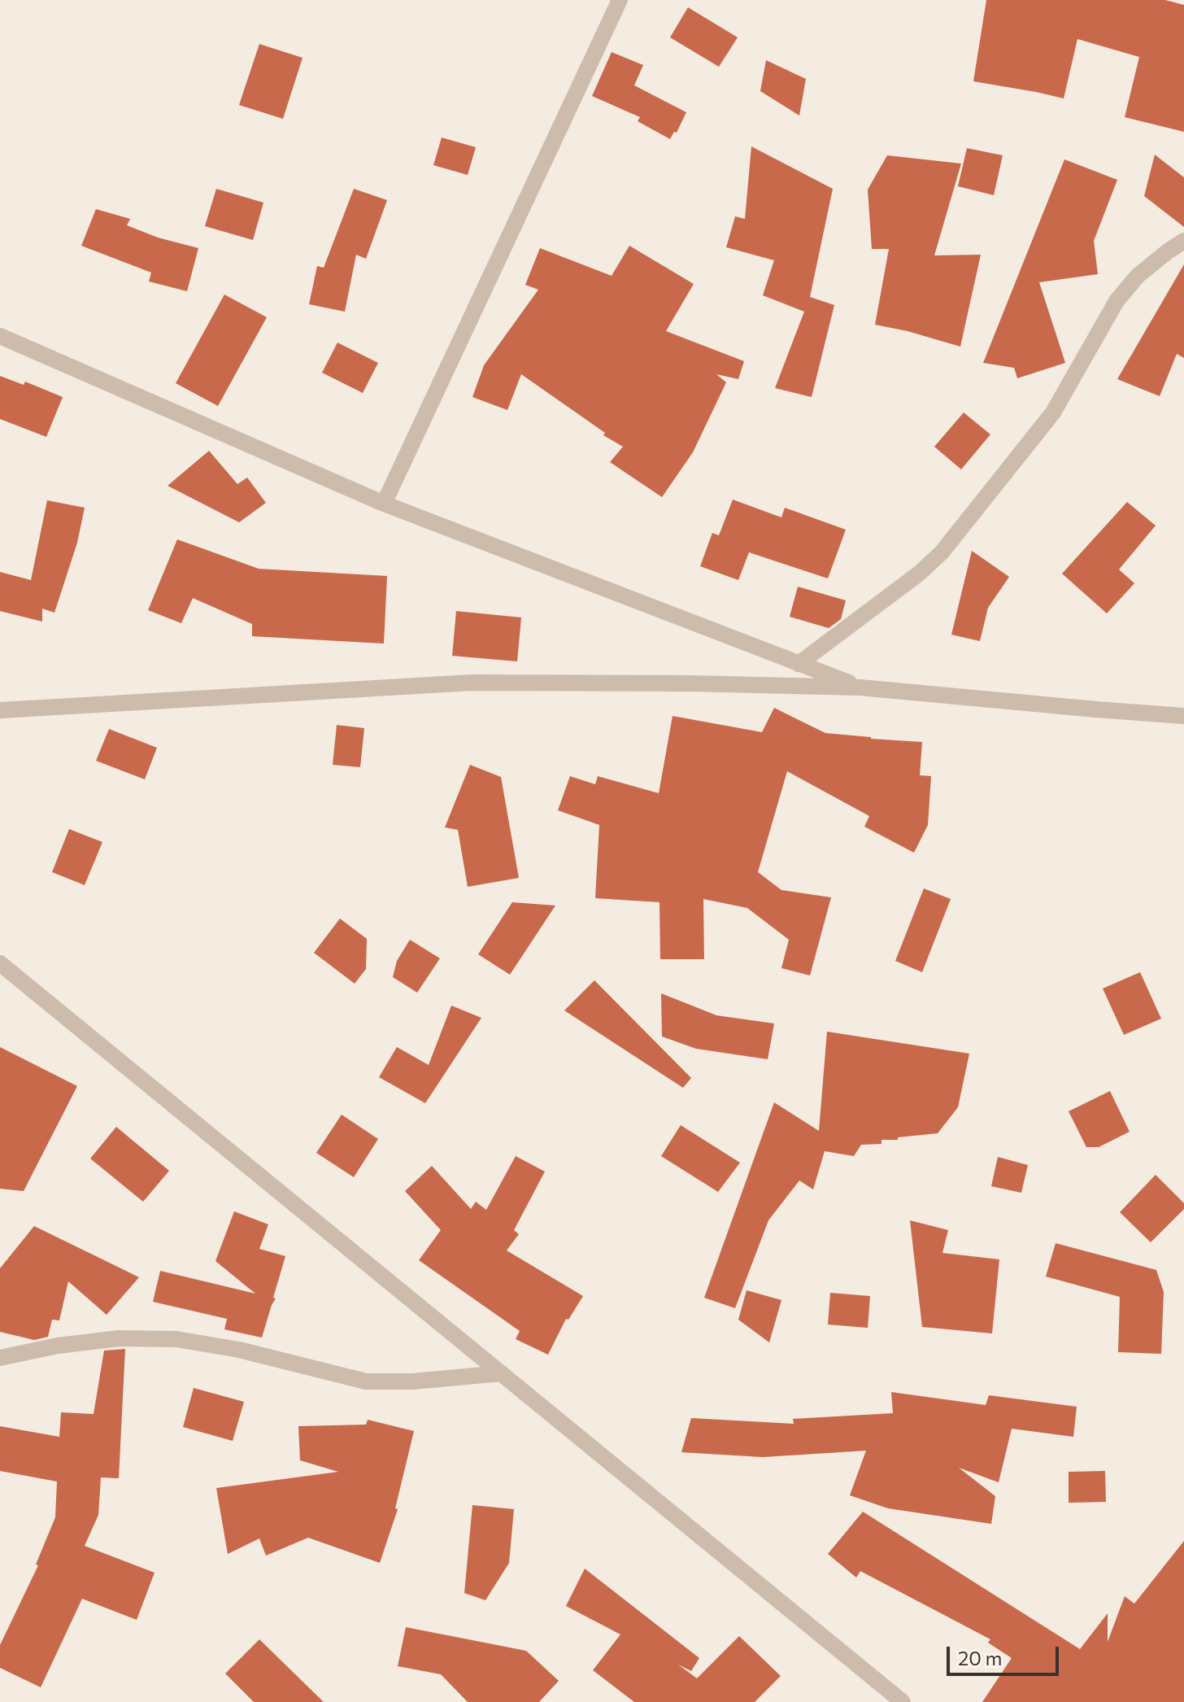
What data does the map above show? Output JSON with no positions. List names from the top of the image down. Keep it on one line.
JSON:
{"scale_bar":"20 m"}
